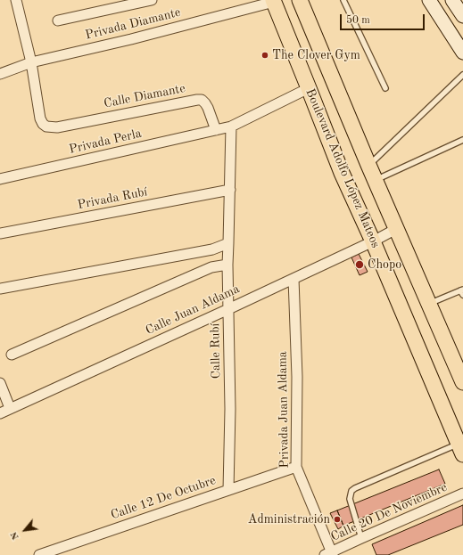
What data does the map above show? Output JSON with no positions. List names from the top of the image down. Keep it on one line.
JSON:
{"streets":{"main road":["Boulevard Adolfo López Mateos"],"street":["Privada Diamante","Calle Diamante","Privada Perla","Privada Rubí","Calle Juan Aldama","Calle Rubí","Privada Juan Aldama","Calle 12 De Octubre","Calle 20 De Noviembre"]},"crossings":[["Privada Diamante","Calle Diamante"],["Privada Diamante","Boulevard Adolfo López Mateos"],["Calle Diamante","Privada Perla"],["Boulevard Adolfo López Mateos","Calle Juan Aldama"],["Privada Rubí","Calle Rubí"],["Calle Juan Aldama","Calle Rubí"],["Calle Juan Aldama","Privada Juan Aldama"],["Calle Rubí","Calle 12 De Octubre"],["Privada Juan Aldama","Calle 12 De Octubre"],["Privada Juan Aldama","Calle 20 De Noviembre"]],"places":["The Clover Gym","Chopo","Administración"],"scale_bar":"50 m","north":"bottom left"}
